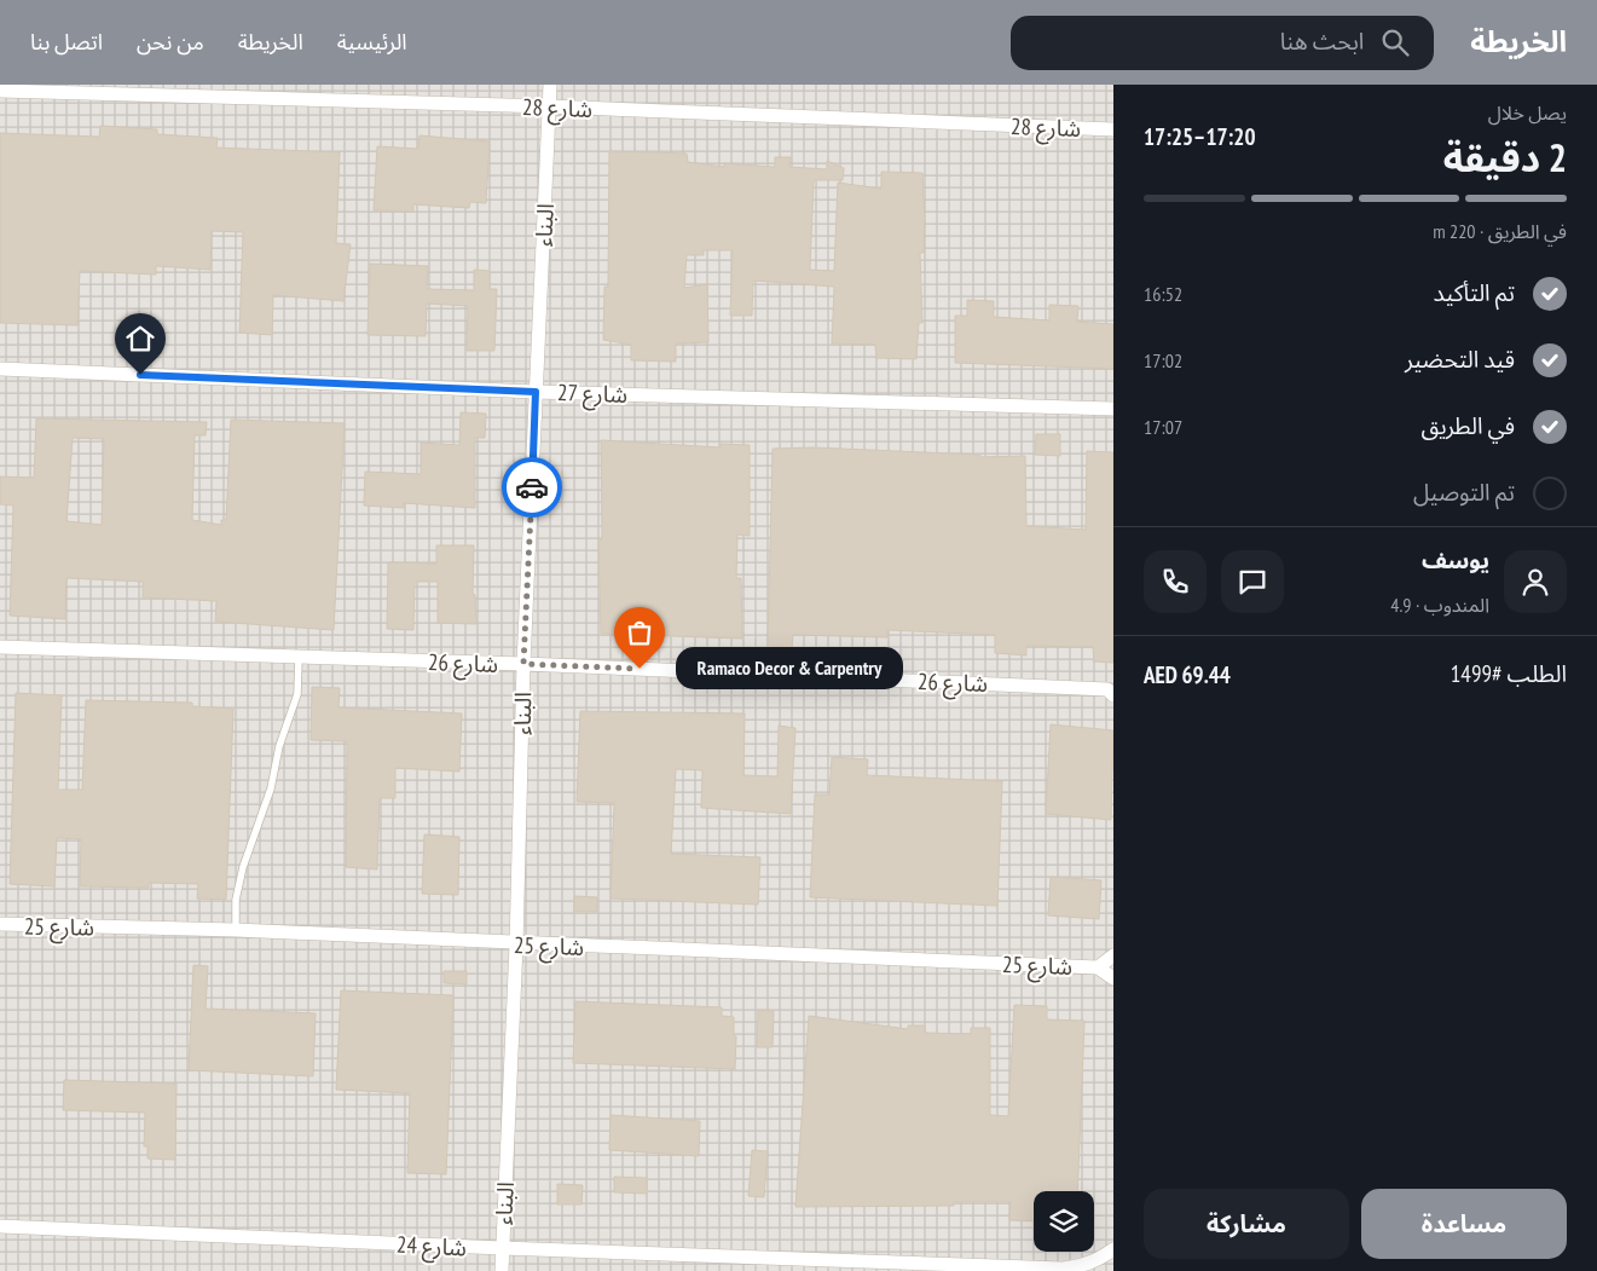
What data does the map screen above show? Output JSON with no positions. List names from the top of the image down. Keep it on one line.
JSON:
{"streets":{"street":["شارع 28","البناء","شارع 27","شارع 26","شارع 25","شارع 24"]},"crossings":[["شارع 28","البناء"],["البناء","شارع 27"],["البناء","شارع 26"],["البناء","شارع 25"],["البناء","شارع 24"]],"places":["Ramaco Decor & Carpentry"],"page":{"header":"الخريطة","search":"ابحث هنا","nav":["الرئيسية","الخريطة","من نحن","اتصل بنا"],"heading":["2 دقيقة","يصل خلال","17:20–17:25"],"panel":["يوسف","المندوب · 4.9","الطلب #1499","AED 69.44"],"bar":"في الطريق · 220 m","list":[["تم التأكيد","16:52"],["قيد التحضير","17:02"],["في الطريق","17:07"],"تم التوصيل"],"bubble":"Ramaco Decor & Carpentry","buttons":["مساعدة","مشاركة"]}}
